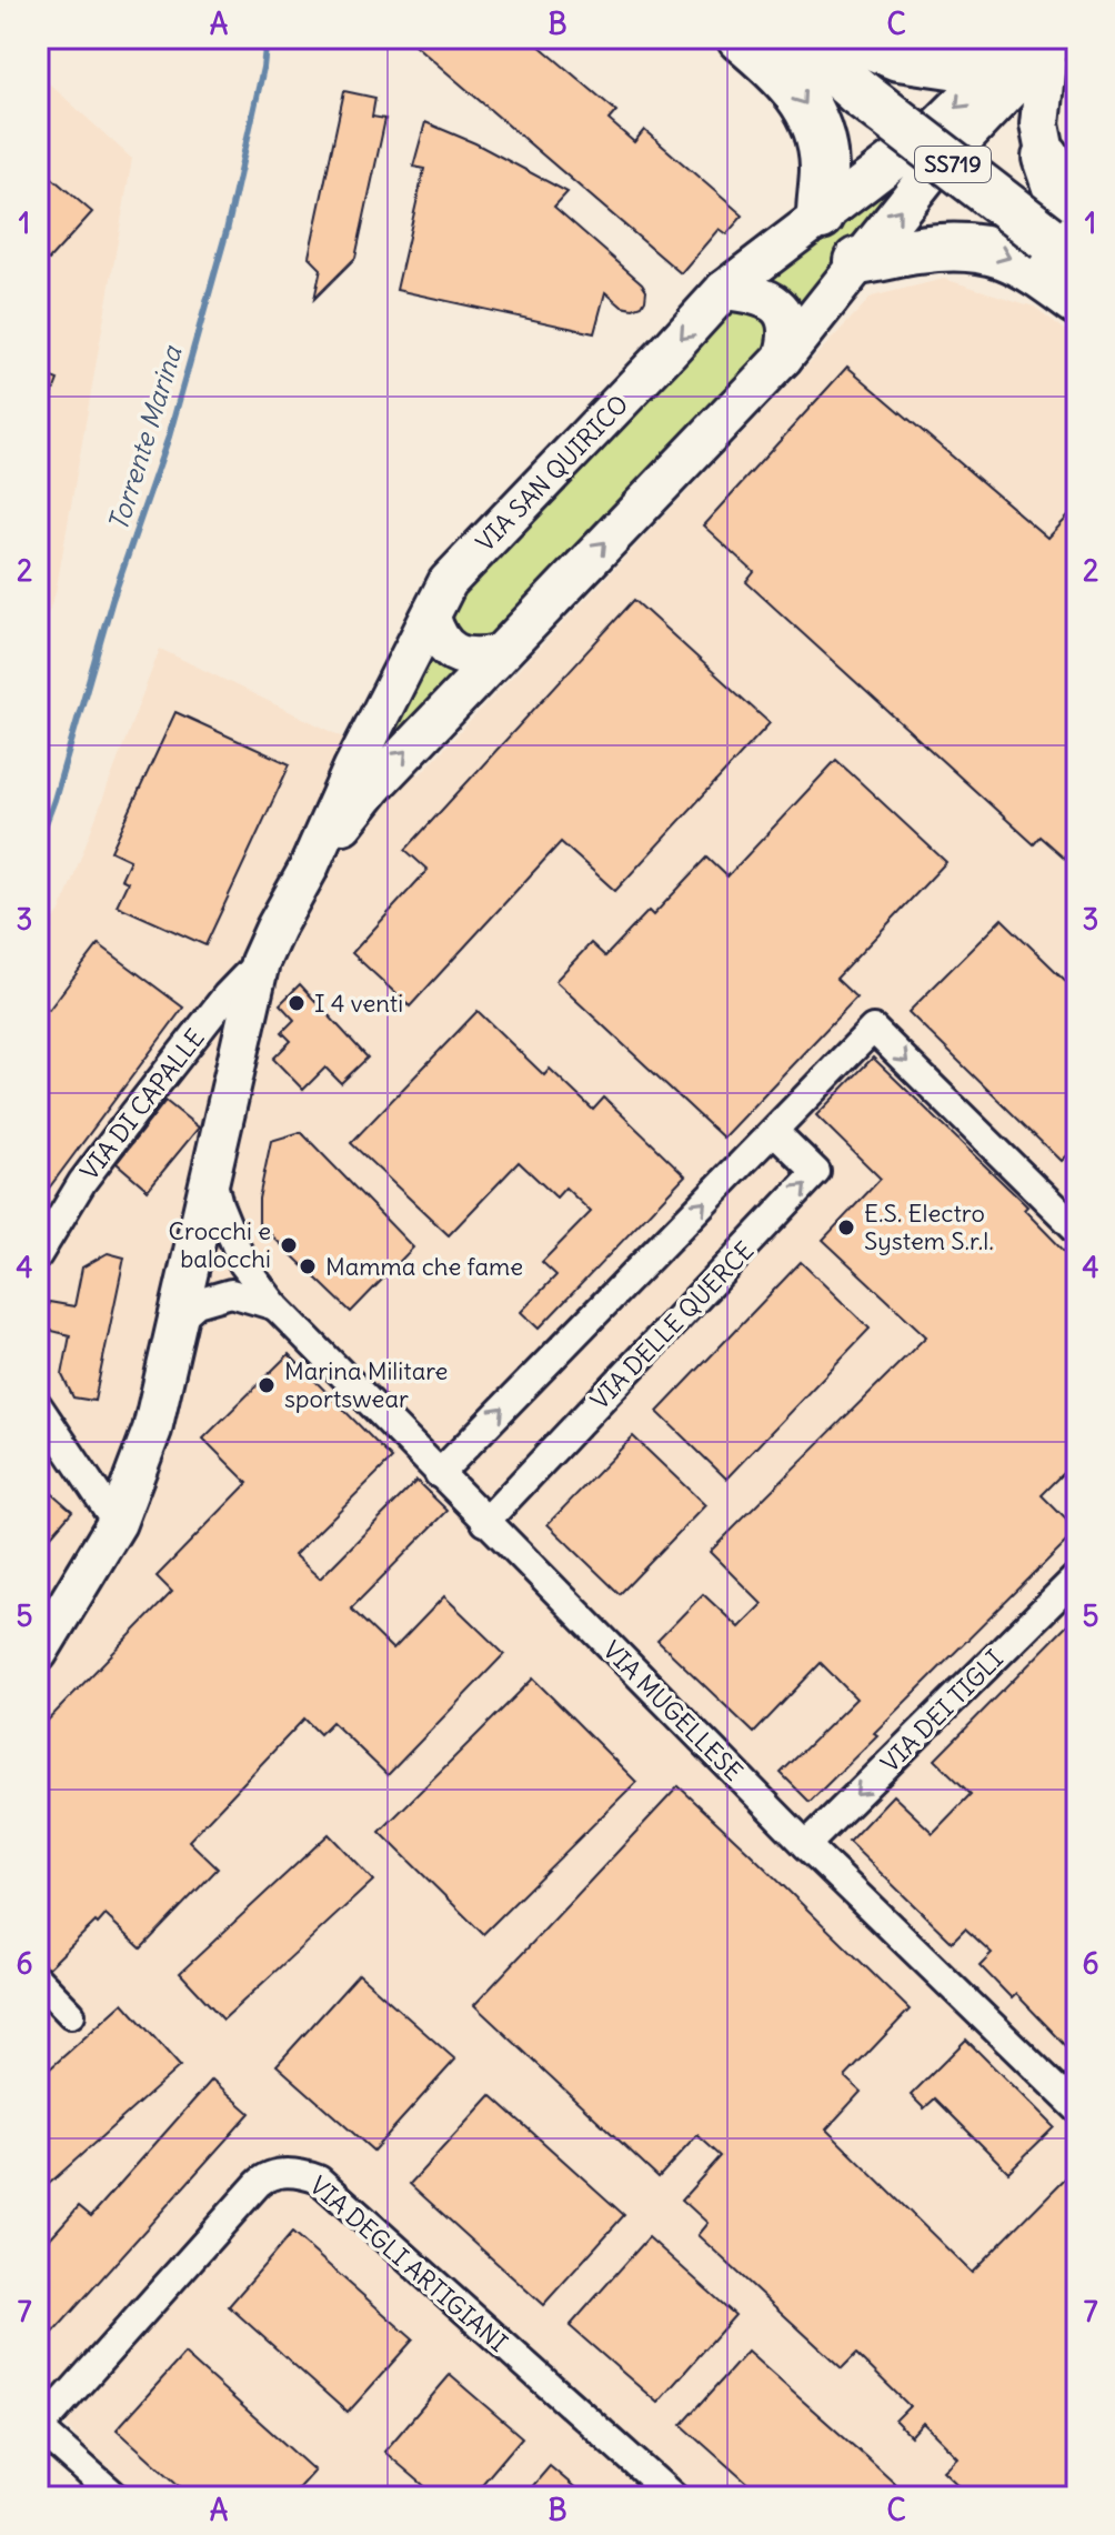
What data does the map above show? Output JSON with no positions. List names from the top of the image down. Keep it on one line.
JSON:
{"streets":{"highway":["SS719"],"street":["VIA SAN QUIRICO","VIA DI CAPALLE","VIA DELLE QUERCE","VIA MUGELLESE","VIA DEI TIGLI","VIA DEGLI ARTIGIANI"]},"crossings":[["VIA SAN QUIRICO","VIA DI CAPALLE"],["VIA SAN QUIRICO","VIA MUGELLESE"],["VIA DELLE QUERCE","VIA MUGELLESE"],["VIA MUGELLESE","VIA DEI TIGLI"]],"one_way":["VIA DEI TIGLI"],"water":["Torrente Marina"],"places":["I 4 venti","E.S. Electro System S.r.l.","Crocchi e balocchi","Mamma che fame","Marina Militare sportswear"],"grid":{"columns":["A","B","C"],"rows":["1","2","3","4","5","6","7"]}}
